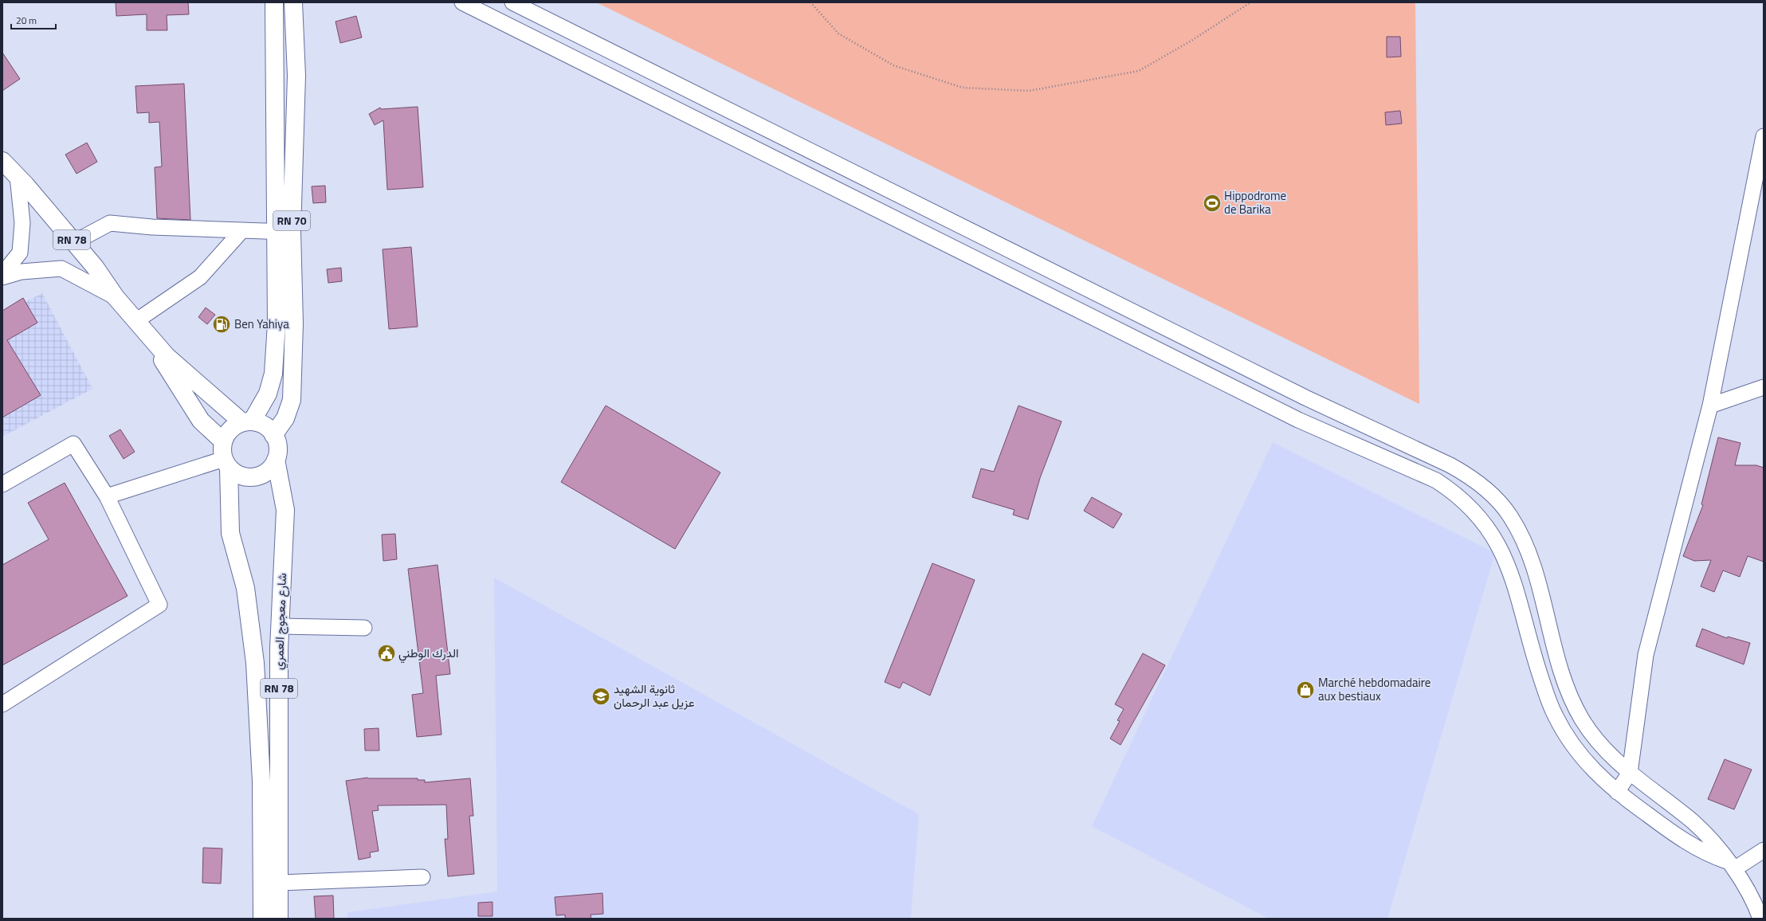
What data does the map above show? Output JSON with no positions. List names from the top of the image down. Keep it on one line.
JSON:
{"streets":{"main road":["RN 70","RN 78","شارع معجوج العمري"]},"crossings":[["RN 70","RN 78"],["RN 70","شارع معجوج العمري"],["RN 78","شارع معجوج العمري"]],"places":{"sports":["Hippodrome de Barika"],"fuel station":["Ben Yahiya"],"public building":["الدرك الوطني"],"shop":["Marché hebdomadaire aux bestiaux"],"school or university":["ثانوية الشهيد عزيل عبد الرحمان"]},"scale_bar":"20 m"}
